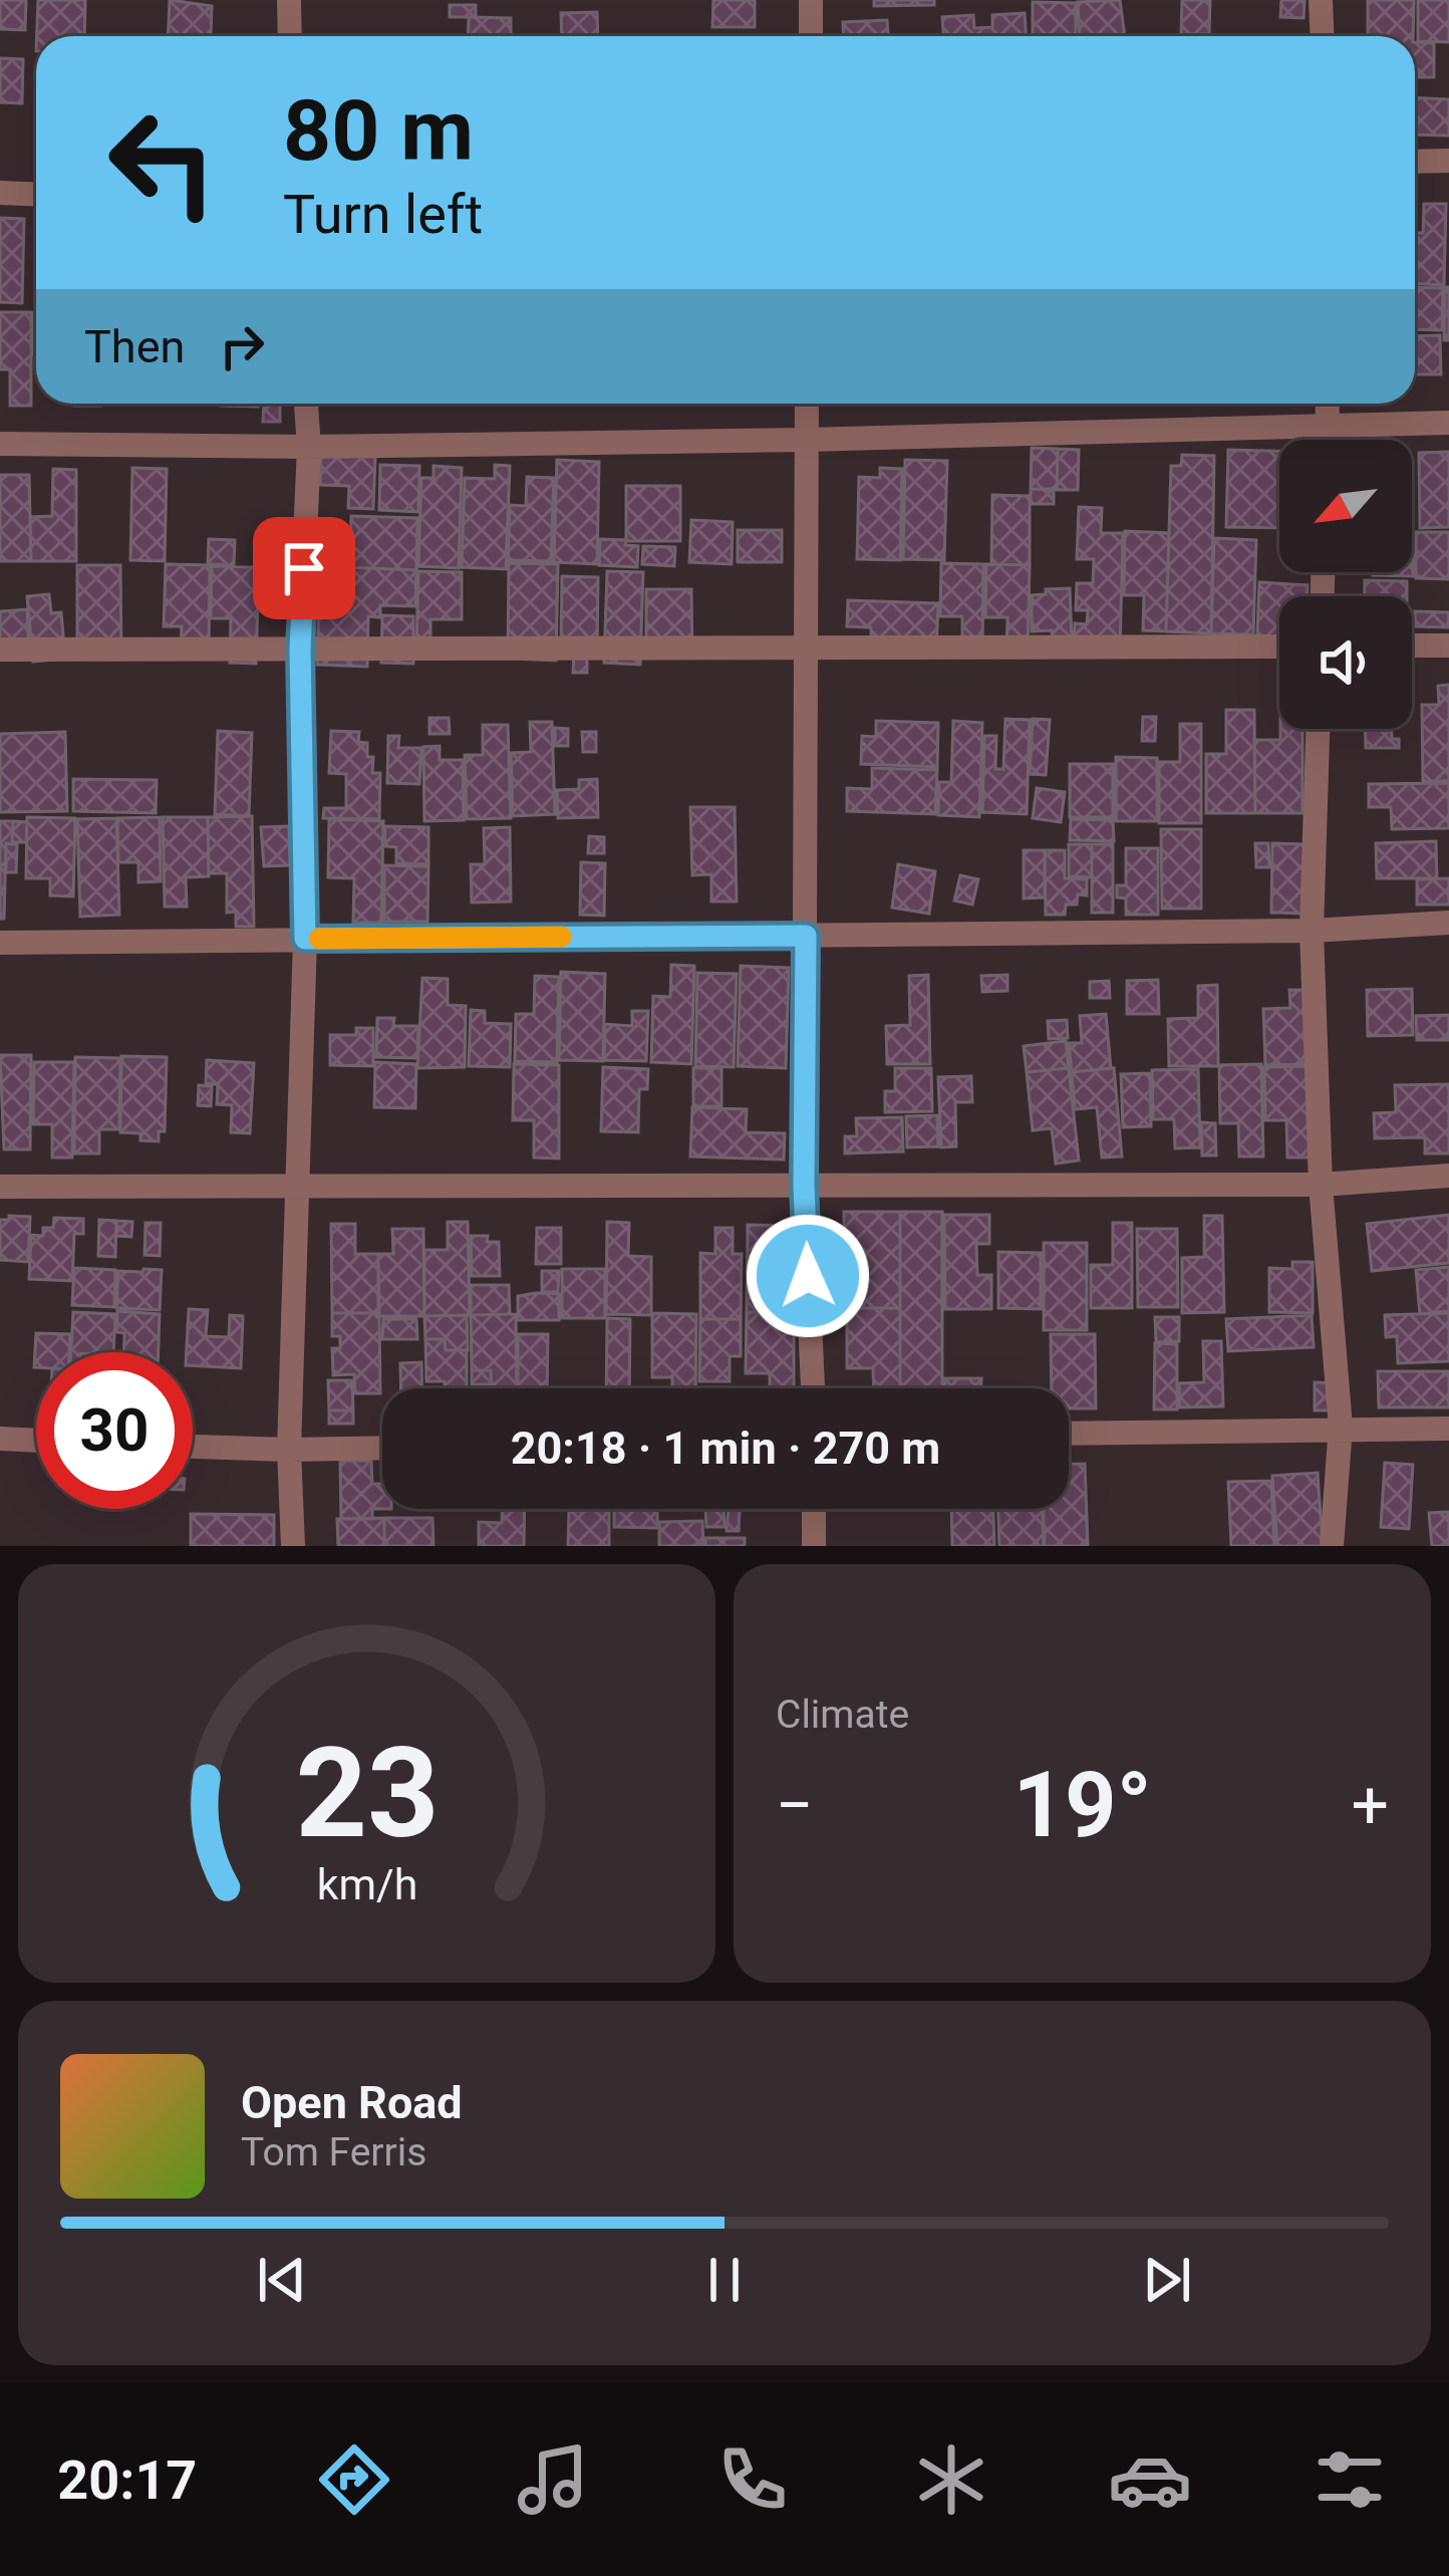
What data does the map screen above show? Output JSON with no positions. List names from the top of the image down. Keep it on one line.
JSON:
{"north":"bottom left","page":{"turn":["80 m","Turn left"],"then":"Then","limit":"30","trip":"20:18 · 1 min · 270 m","tile":"Climate","heat":["−","19°","+"],"song":["Open Road","Tom Ferris"],"tabs":"20:17","gauge":["23","km/h"]}}
